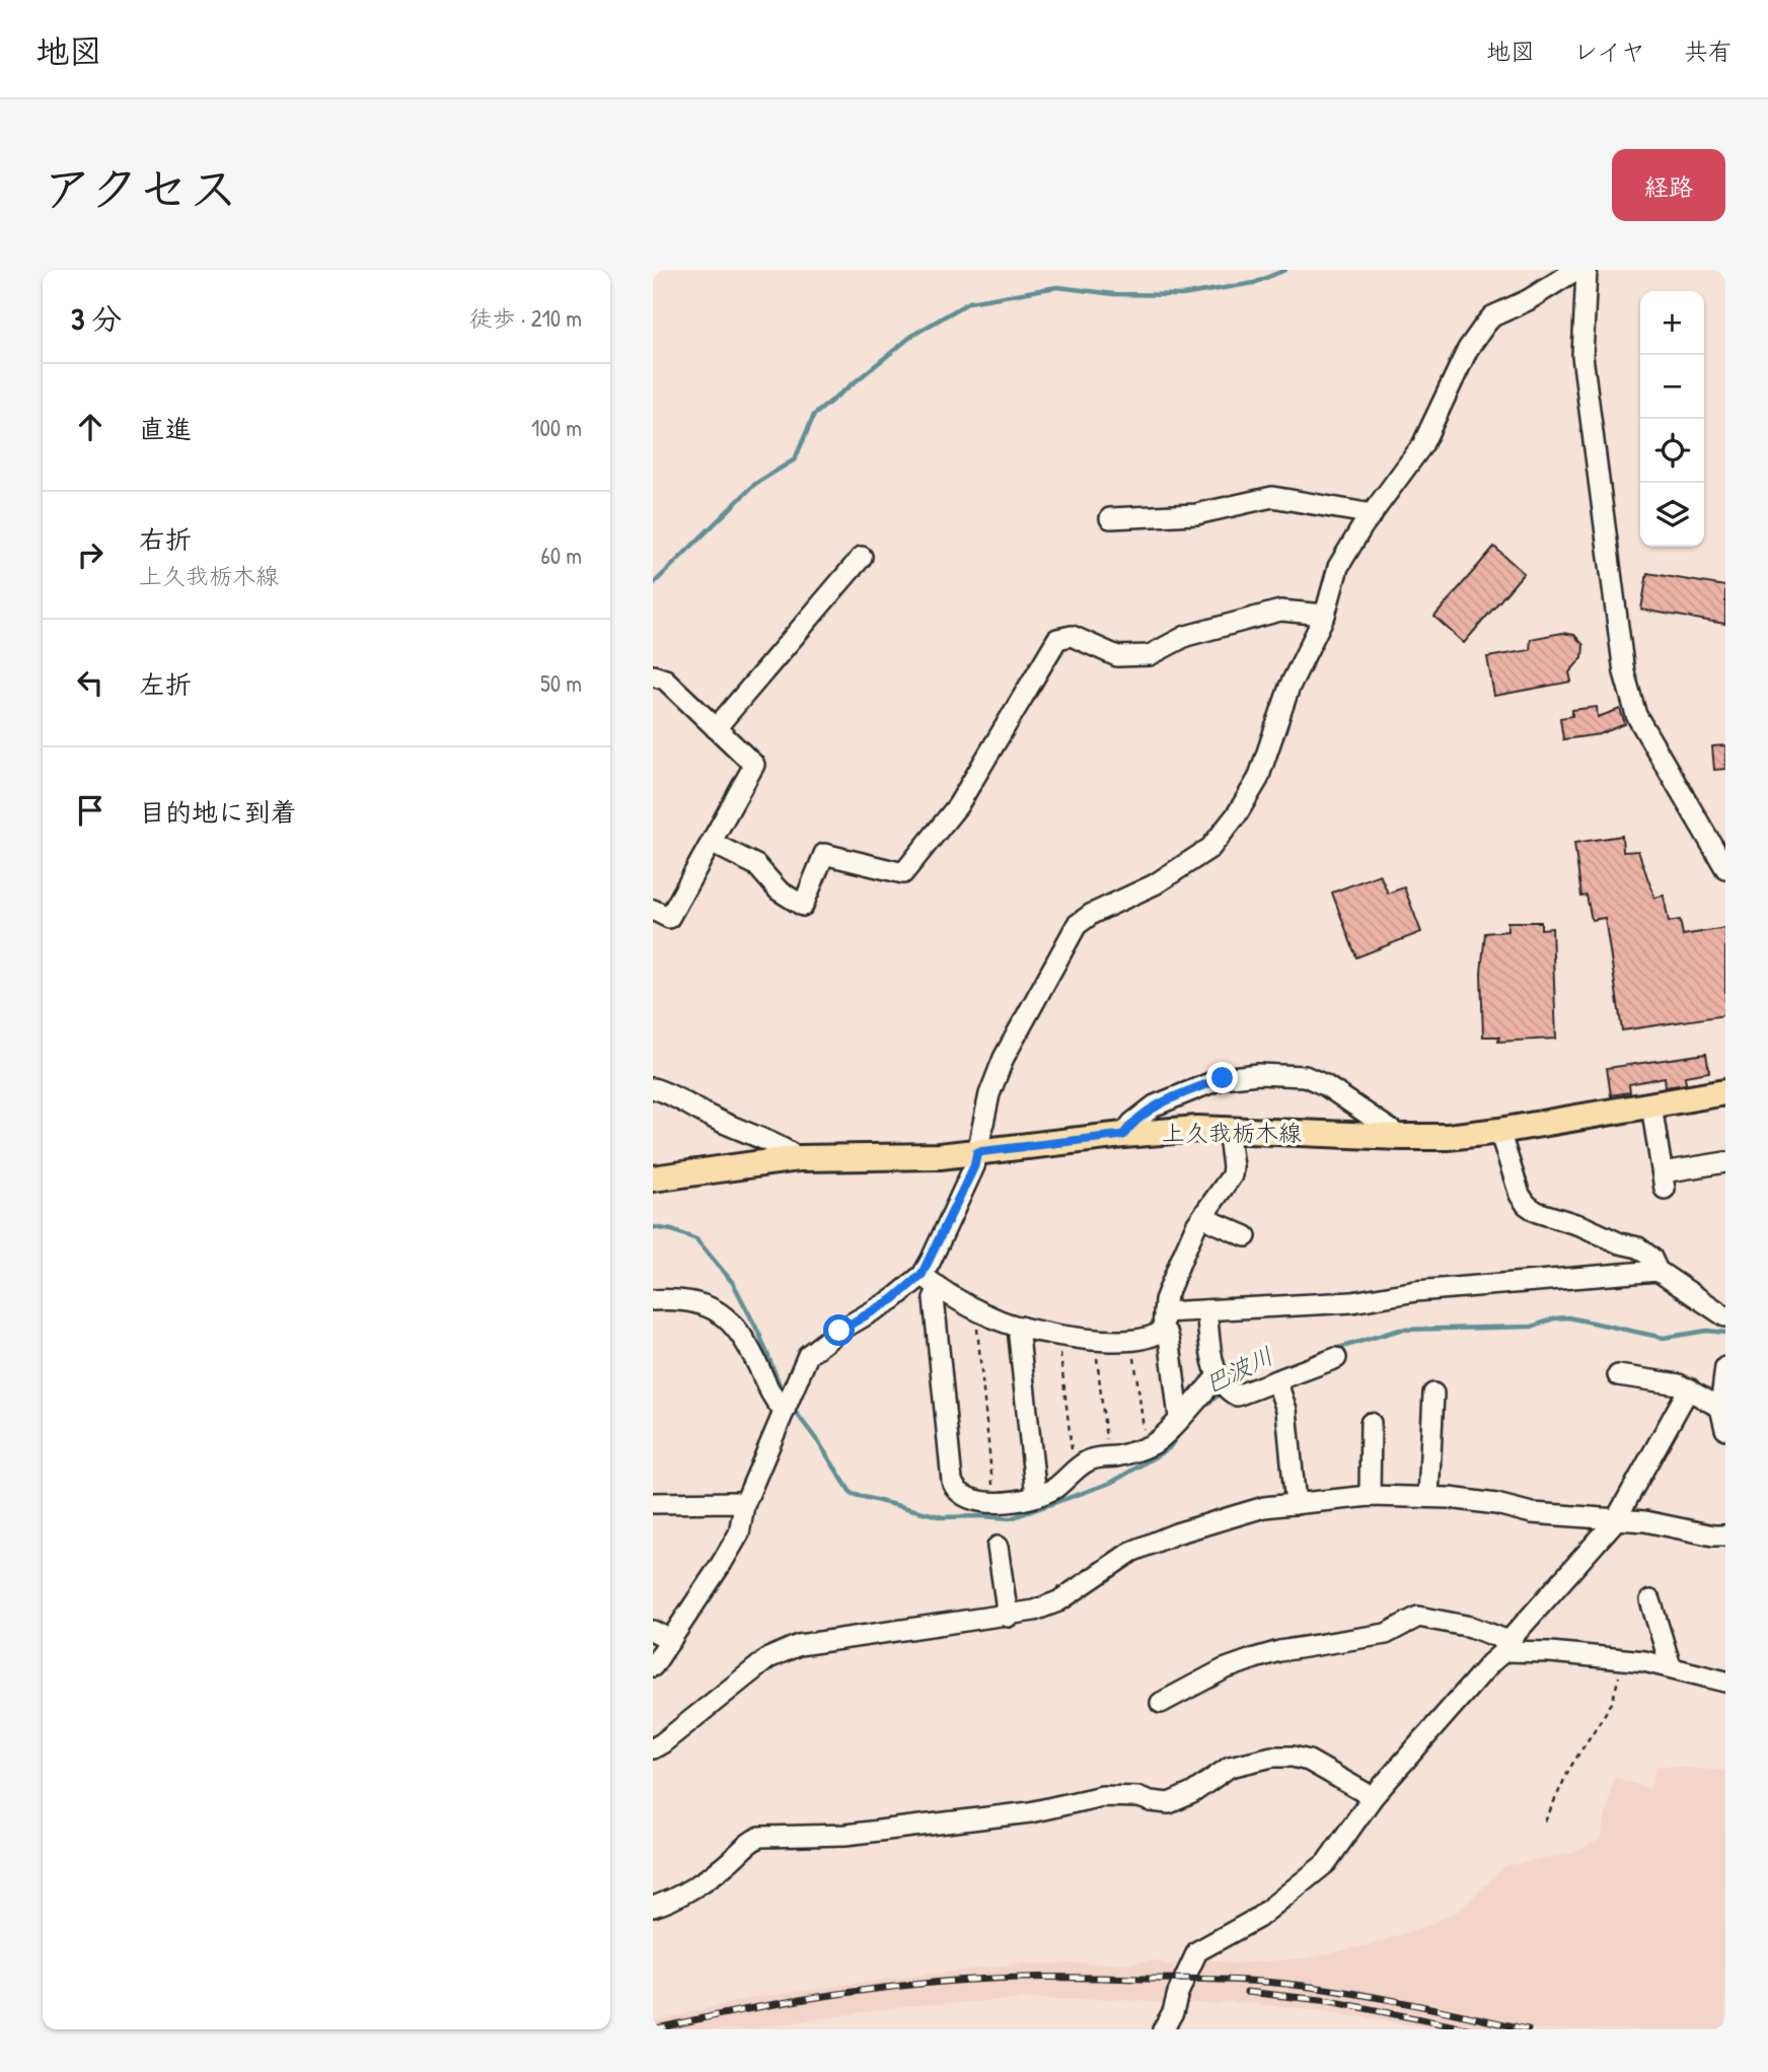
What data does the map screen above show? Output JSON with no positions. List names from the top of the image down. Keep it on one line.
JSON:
{"streets":{"main road":["上久我栃木線"]},"water":["巴波川"],"page":{"header":"地図","nav":["地図","レイヤ","共有"],"title":"アクセス","buttons":"経路","heading":["3 分","徒歩 · 210 m"],"map_buttons":["+","−"],"list":[["直進","100 m"],["右折","上久我栃木線","60 m"],["左折","50 m"],"目的地に到着"]}}
